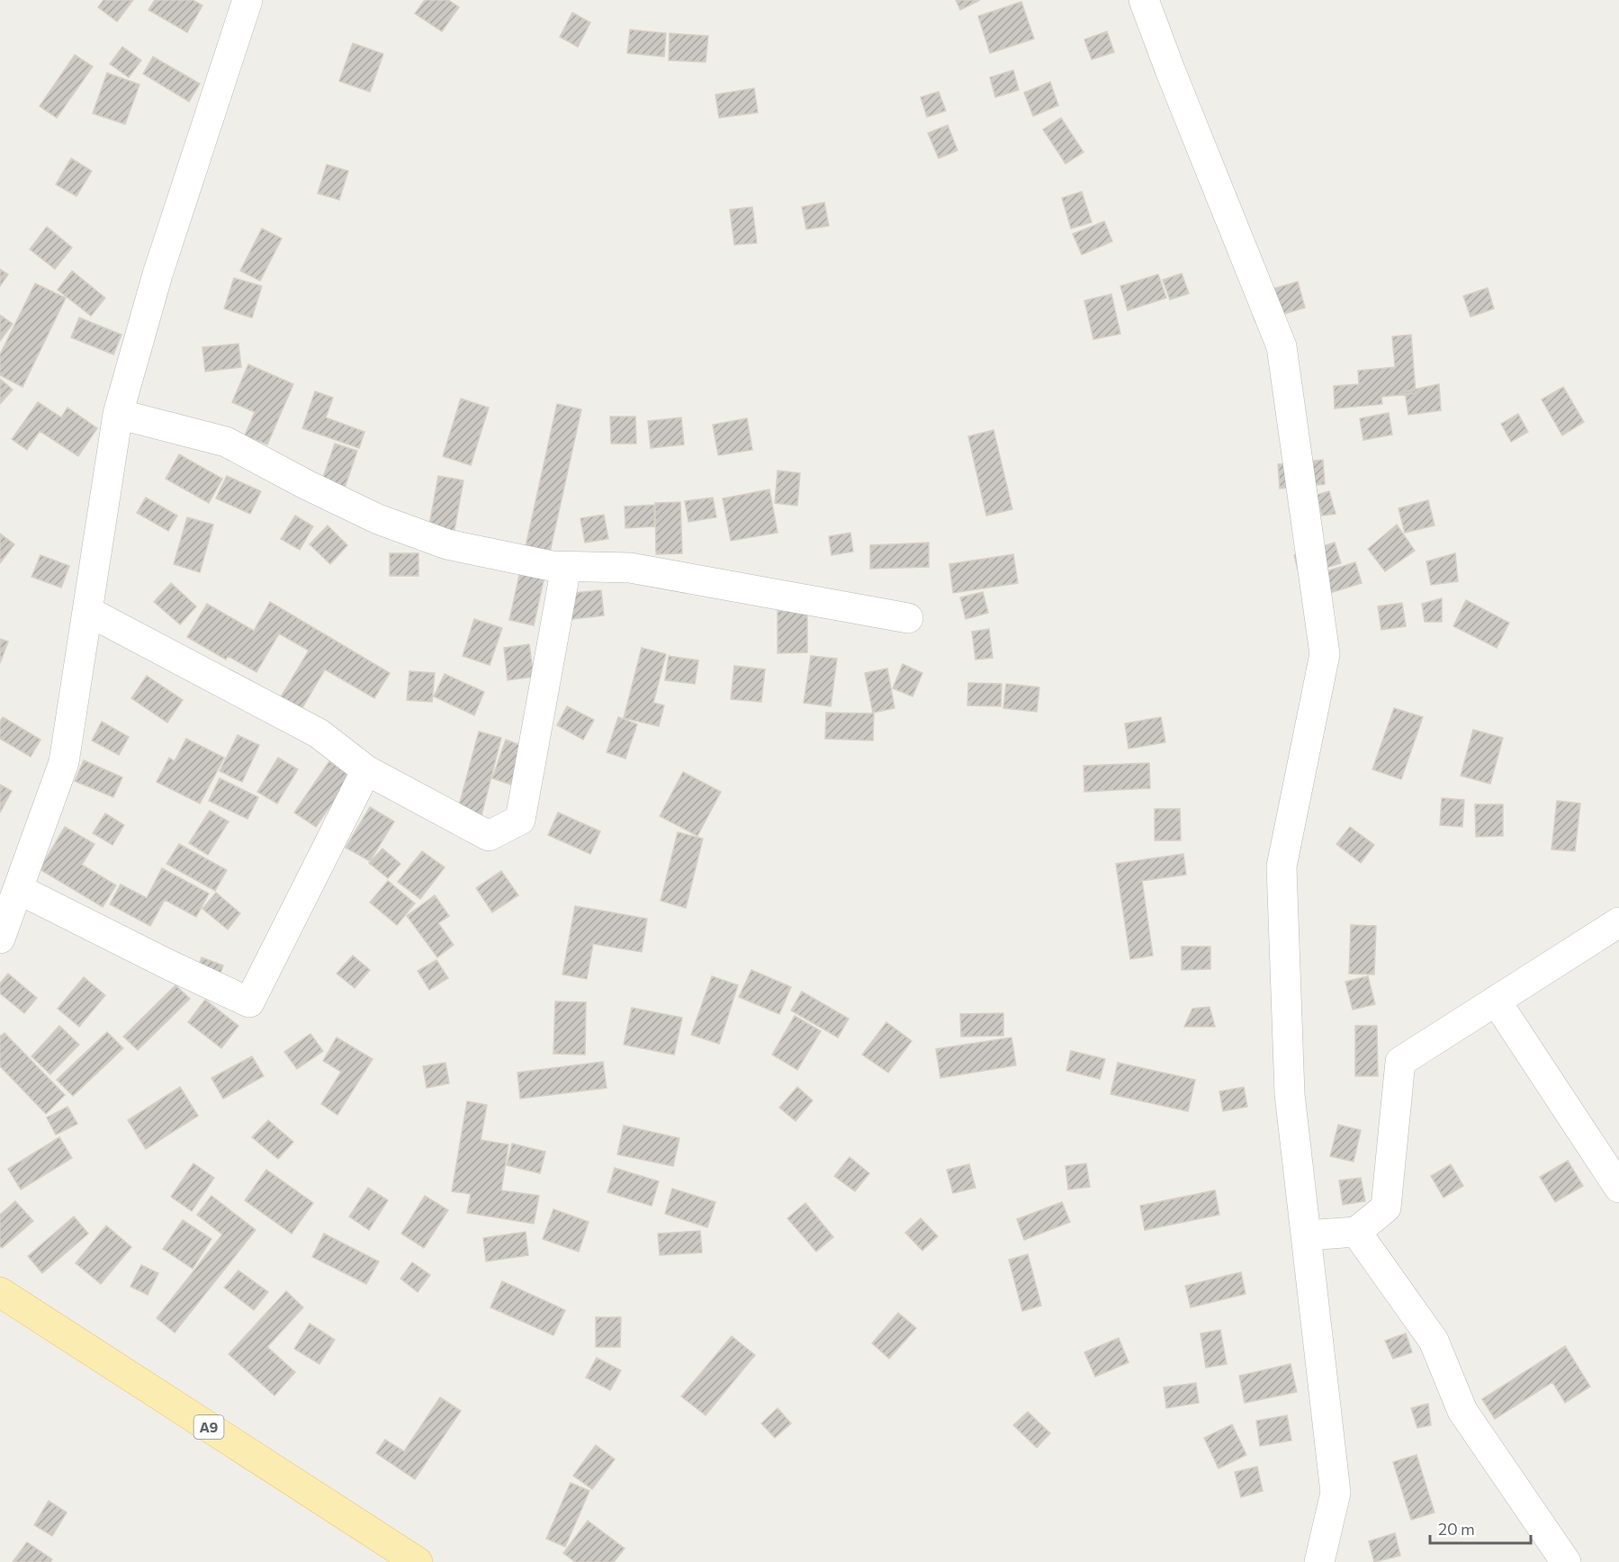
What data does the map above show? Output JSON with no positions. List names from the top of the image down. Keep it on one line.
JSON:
{"streets":{"main road":["A9"]},"scale_bar":"20 m"}
